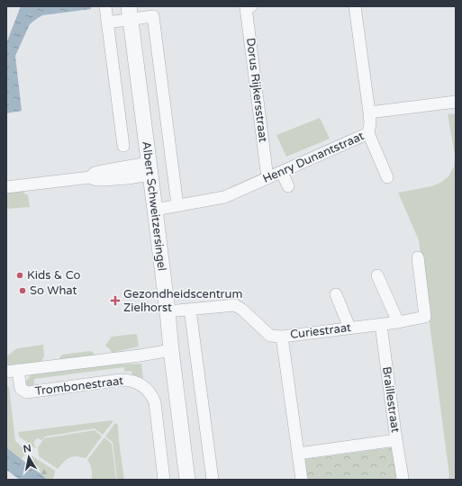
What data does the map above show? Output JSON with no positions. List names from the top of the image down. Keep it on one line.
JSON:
{"streets":{"street":["Dorus Rijkersstraat","Henry Dunantstraat","Albert Schweitzersingel","Curiestraat","Trombonestraat","Braillestraat"]},"crossings":[["Dorus Rijkersstraat","Henry Dunantstraat"],["Henry Dunantstraat","Albert Schweitzersingel"],["Albert Schweitzersingel","Curiestraat"],["Albert Schweitzersingel","Trombonestraat"],["Curiestraat","Braillestraat"]],"places":{"other":["Kids & Co","So What"],"health":["Gezondheidscentrum Zielhorst"]},"north":"top"}
